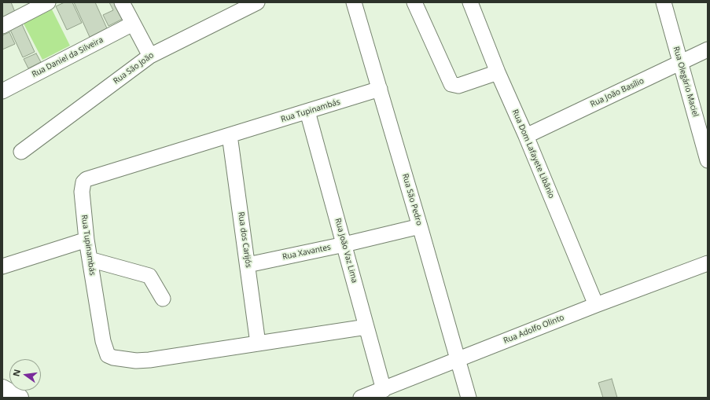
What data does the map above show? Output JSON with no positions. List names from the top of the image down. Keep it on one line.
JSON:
{"streets":{"street":["Rua Daniel da Silveira","Rua São João","Rua Olegário Maciel","Rua João Basílio","Rua Tupinambás","Rua Dom Lafayete Libânio","Rua São Pedro","Rua dos Carijós","Rua João Vaz Lima","Rua Xavantes","Rua Adolfo Olinto"]},"crossings":[["Rua Olegário Maciel","Rua João Basílio"],["Rua João Basílio","Rua Dom Lafayete Libânio"],["Rua Tupinambás","Rua São Pedro"],["Rua Tupinambás","Rua dos Carijós"],["Rua Tupinambás","Rua João Vaz Lima"],["Rua Dom Lafayete Libânio","Rua Adolfo Olinto"],["Rua São Pedro","Rua Xavantes"],["Rua São Pedro","Rua Adolfo Olinto"],["Rua dos Carijós","Rua Xavantes"],["Rua João Vaz Lima","Rua Xavantes"],["Rua João Vaz Lima","Rua Adolfo Olinto"]],"north":"left"}
